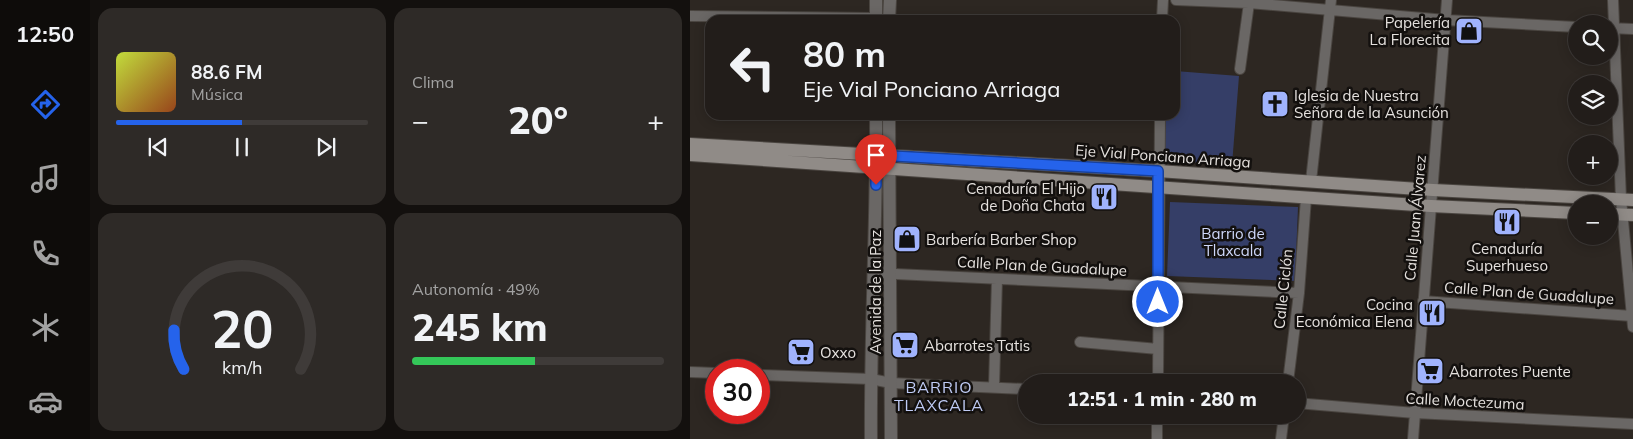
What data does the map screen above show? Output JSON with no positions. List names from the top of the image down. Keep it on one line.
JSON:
{"streets":{"main road":["Eje Vial Ponciano Arriaga"],"street":["Calle Juan Álvarez","Calle Plan de Guadalupe","Calle Ciclón","Avenida de la Paz","Calle Moctezuma"]},"crossings":[["Eje Vial Ponciano Arriaga","Calle Juan Álvarez"],["Eje Vial Ponciano Arriaga","Calle Ciclón"],["Eje Vial Ponciano Arriaga","Avenida de la Paz"],["Calle Juan Álvarez","Calle Plan de Guadalupe"],["Calle Juan Álvarez","Calle Moctezuma"],["Calle Plan de Guadalupe","Calle Ciclón"],["Calle Plan de Guadalupe","Avenida de la Paz"]],"districts":["BARRIO TLAXCALA"],"parks":["Barrio de Tlaxcala"],"places":{"shop":["Papelería La Florecita","Barbería Barber Shop"],"church":["Iglesia de Nuestra Señora de la Asunción"],"restaurant":["Cenaduría El Hijo de Doña Chata","Cenaduría Superhueso","Cocina Económica Elena"],"supermarket":["Abarrotes Tatis","Oxxo","Abarrotes Puente"]},"page":{"tabs":"12:50","tile":["Clima",["Autonomía · 49%","245 km"]],"map_buttons":["+","−"],"turn":["80 m","Eje Vial Ponciano Arriaga"],"song":["88.6 FM","Música"],"heat":["−","20°","+"],"limit":"30","trip":"12:51 · 1 min · 280 m","gauge":["20","km/h"]}}
